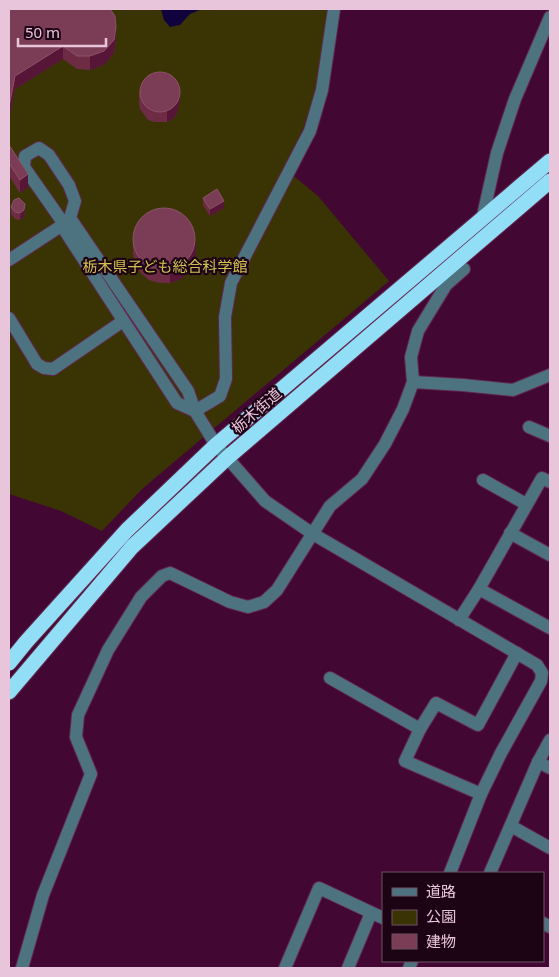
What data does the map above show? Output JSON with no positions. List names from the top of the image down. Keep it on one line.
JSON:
{"streets":{"highway":["栃木街道"]},"parks":["栃木県子ども総合科学館"],"legend":["道路","公園","建物"],"scale_bar":"50 m"}
